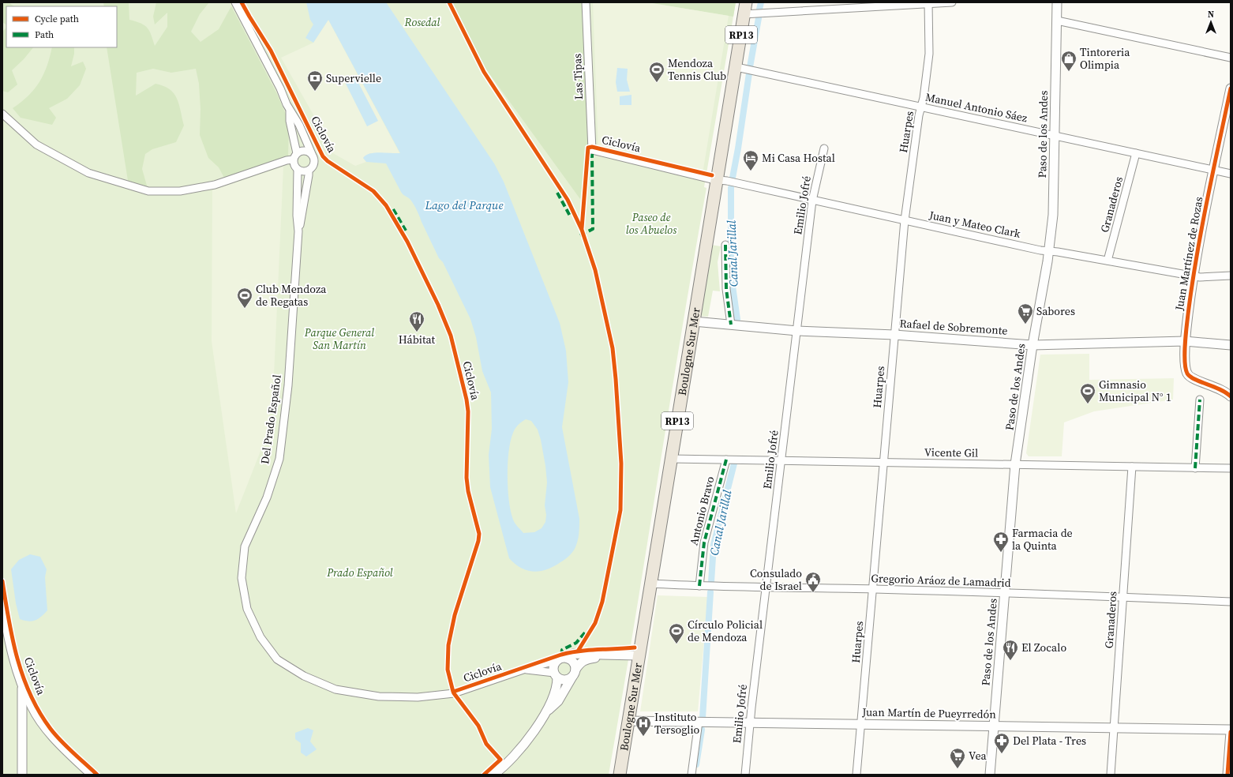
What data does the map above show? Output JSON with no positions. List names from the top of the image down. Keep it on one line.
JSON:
{"streets":{"main road":["RP13","Boulogne Sur Mer"],"street":["Las Tipas","Manuel Antonio Sáez","Huarpes","Paso de los Andes","Granaderos","Emilio Jofré","Juan y Mateo Clark","Juan Martínez de Rozas","Rafael de Sobremonte","Del Prado Español","Vicente Gil","Antonio Bravo","Gregorio Aráoz de Lamadrid","Juan Martín de Pueyrredón"],"cycle path":["Ciclovía"]},"crossings":[["Las Tipas","Juan y Mateo Clark"],["Manuel Antonio Sáez","Huarpes"],["Manuel Antonio Sáez","Paso de los Andes"],["Manuel Antonio Sáez","Granaderos"],["Manuel Antonio Sáez","Juan Martínez de Rozas"],["Manuel Antonio Sáez","Boulogne Sur Mer"],["Huarpes","Juan y Mateo Clark"],["Huarpes","Rafael de Sobremonte"],["Huarpes","Vicente Gil"],["Huarpes","Gregorio Aráoz de Lamadrid"],["Huarpes","Juan Martín de Pueyrredón"],["Paso de los Andes","Juan y Mateo Clark"],["Paso de los Andes","Rafael de Sobremonte"],["Paso de los Andes","Vicente Gil"],["Paso de los Andes","Gregorio Aráoz de Lamadrid"],["Paso de los Andes","Juan Martín de Pueyrredón"],["Granaderos","Juan y Mateo Clark"],["Granaderos","Vicente Gil"],["Granaderos","Gregorio Aráoz de Lamadrid"],["Granaderos","Juan Martín de Pueyrredón"],["Emilio Jofré","Juan y Mateo Clark"],["Emilio Jofré","Rafael de Sobremonte"],["Emilio Jofré","Vicente Gil"],["Emilio Jofré","Gregorio Aráoz de Lamadrid"],["Emilio Jofré","Juan Martín de Pueyrredón"],["Juan y Mateo Clark","Juan Martínez de Rozas"],["Juan y Mateo Clark","Boulogne Sur Mer"],["Juan Martínez de Rozas","Rafael de Sobremonte"],["Rafael de Sobremonte","Boulogne Sur Mer"],["Boulogne Sur Mer","Vicente Gil"],["Boulogne Sur Mer","Gregorio Aráoz de Lamadrid"],["Boulogne Sur Mer","Juan Martín de Pueyrredón"],["Vicente Gil","Antonio Bravo"],["Antonio Bravo","Gregorio Aráoz de Lamadrid"]],"water":["Lago del Parque","Canal Jarillal"],"parks":["Rosedal","Paseo de los Abuelos","Parque General San Martín","Prado Español"],"places":{"shop":["Tintoreria Olimpia"],"sports":["Mendoza Tennis Club","Club Mendoza de Regatas","Gimnasio Municipal N° 1","Círculo Policial de Mendoza"],"bank":["Supervielle"],"hotel":["Mi Casa Hostal"],"supermarket":["Sabores","Vea"],"restaurant":["Hábitat","El Zocalo"],"pharmacy":["Farmacia de la Quinta","Del Plata - Tres"],"public building":["Consulado de Israel"],"hospital":["Instituto Tersoglio"]},"legend":["Cycle path","Path"],"north":"top"}
